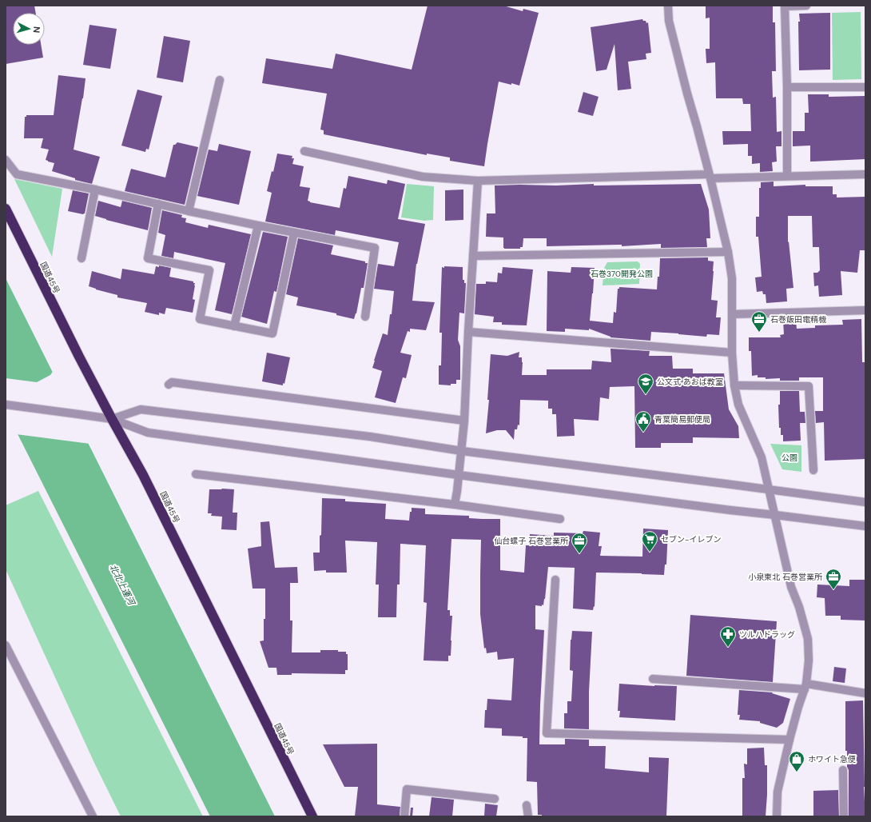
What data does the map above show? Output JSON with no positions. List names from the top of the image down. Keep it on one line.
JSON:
{"streets":{"highway":["国道45号"]},"water":["北北上運河"],"parks":["石巻370開発公園","公園"],"places":{"office":["石巻飯田電精機","仙台螺子 石巻営業所","小泉東北 石巻営業所"],"school or university":["公文式 あおば教室"],"public building":["青葉簡易郵便局"],"supermarket":["セブン-イレブン"],"pharmacy":["ツルハドラッグ"],"shop":["ホワイト急便"]},"north":"right"}
